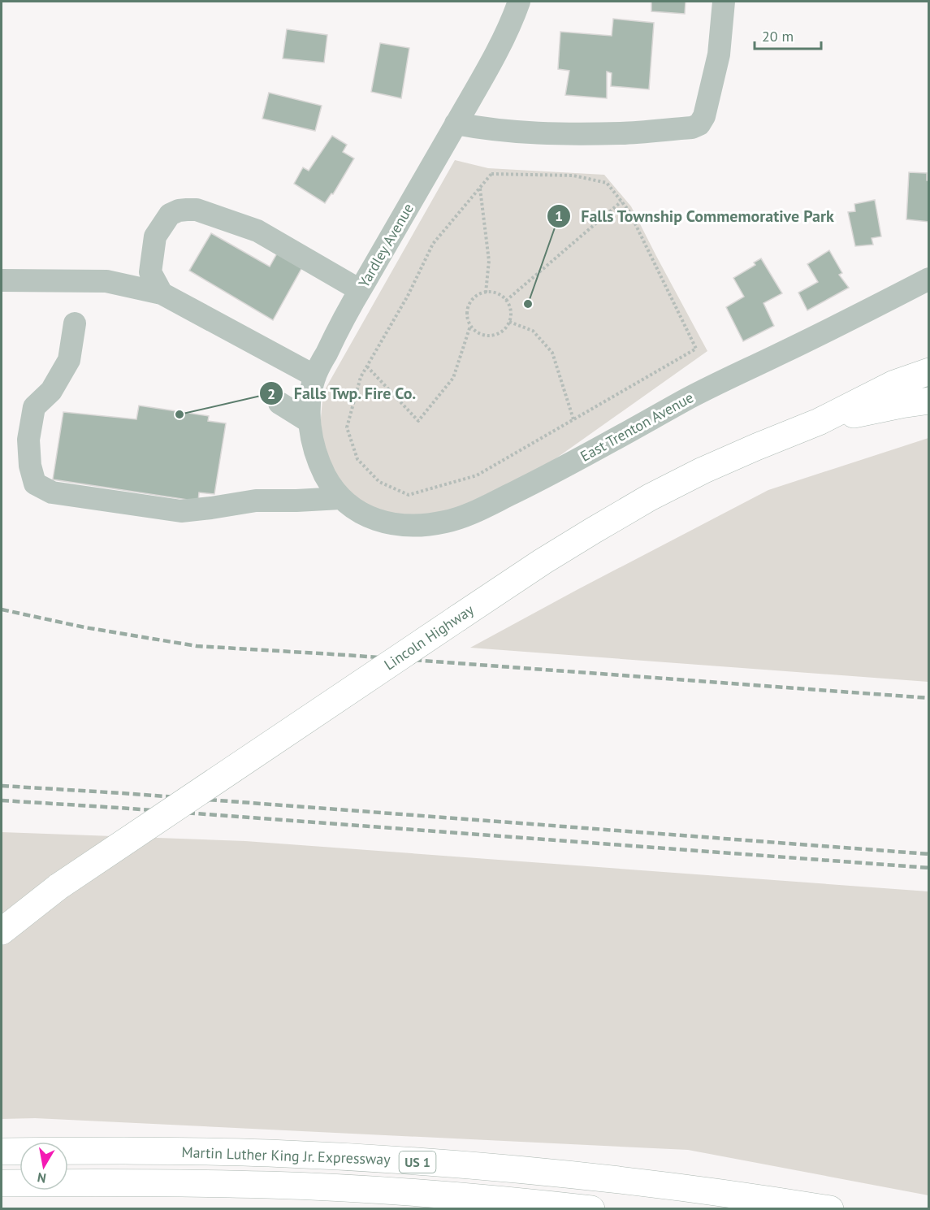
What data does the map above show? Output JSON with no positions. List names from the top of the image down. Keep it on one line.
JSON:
{"streets":{"main road":["Lincoln Highway","Martin Luther King Jr. Expressway","US 1"],"street":["Yardley Avenue","East Trenton Avenue"]},"crossings":[["Yardley Avenue","East Trenton Avenue"]],"places":["Falls Township Commemorative Park","Falls Twp. Fire Co."],"scale_bar":"20 m","north":"bottom"}
